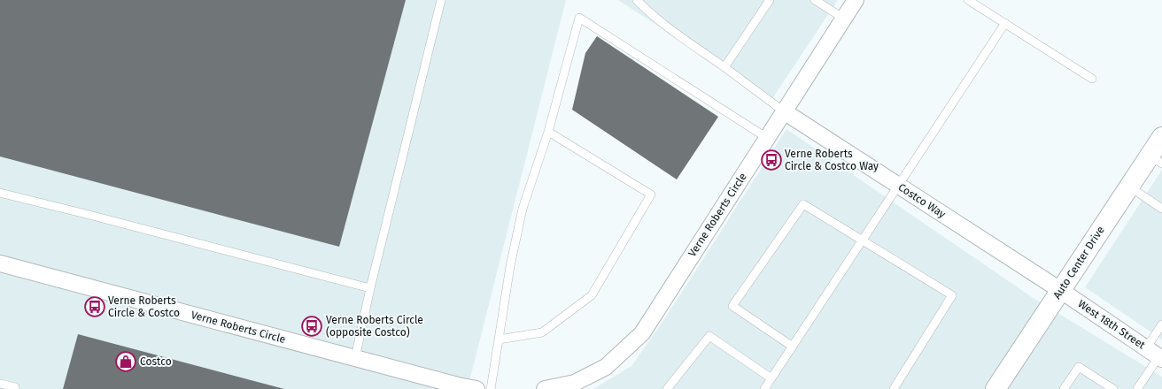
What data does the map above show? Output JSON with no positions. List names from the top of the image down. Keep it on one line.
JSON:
{"streets":{"main road":["Auto Center Drive"],"street":["Costco Way","Verne Roberts Circle","West 18th Street"]},"crossings":[["Costco Way","Verne Roberts Circle"],["Costco Way","Auto Center Drive"],["Costco Way","West 18th Street"],["Auto Center Drive","West 18th Street"]],"places":{"bus stop":["Verne Roberts Circle & Costco Way","Verne Roberts Circle & Costco","Verne Roberts Circle (opposite Costco)"],"shop":["Costco"]}}
